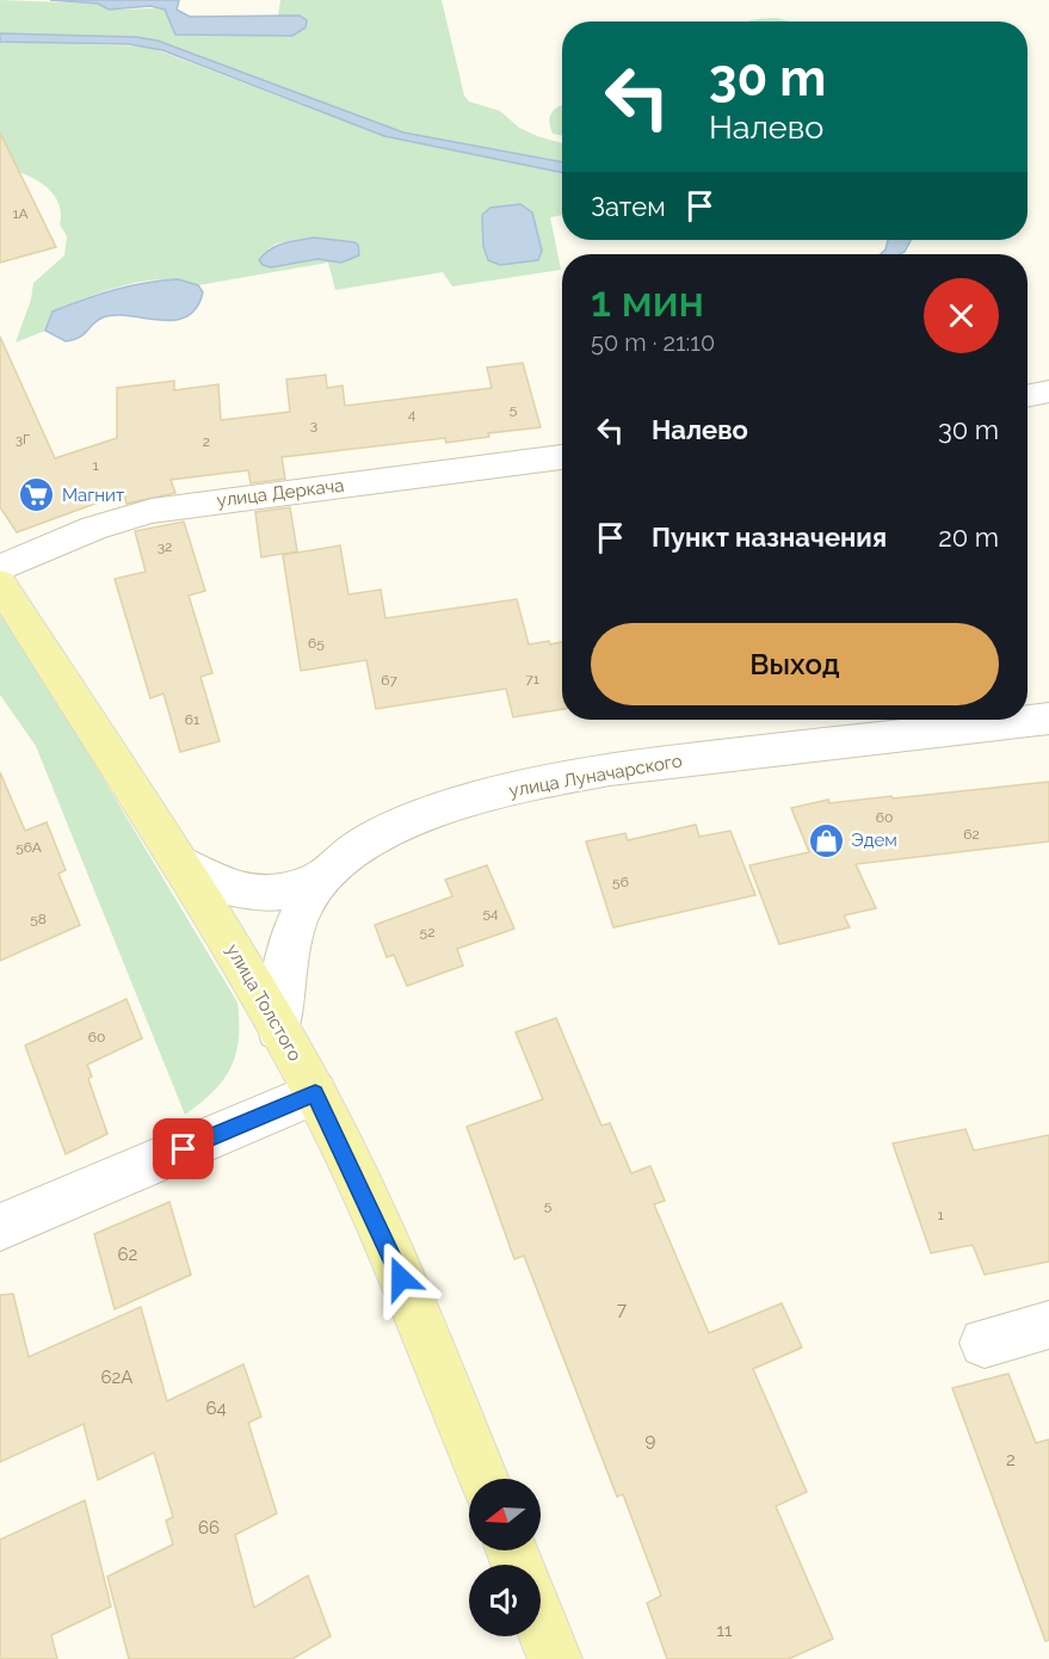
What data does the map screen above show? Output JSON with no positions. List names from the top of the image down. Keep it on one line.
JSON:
{"streets":{"main road":["улица Толстого"],"street":["улица Деркача","улица Луначарского"]},"crossings":[["улица Луначарского","улица Толстого"]],"places":{"supermarket":["Магнит"],"shop":["Эдем"]},"house_numbers":["1А","5","4","3","3Г","2","1","32","65","71","67","61","60","62","56А","56","54","58","52","60","5","1","62","7","62А","64","9","2","66","11"],"north":"left","page":{"turn":["30 m","Налево"],"then":"Затем","heading":["1 мин","50 m · 21:10"],"list":[{"name":"Налево","value":"30 m"},{"name":"Пункт назначения","value":"20 m"}],"buttons":"Выход"}}
